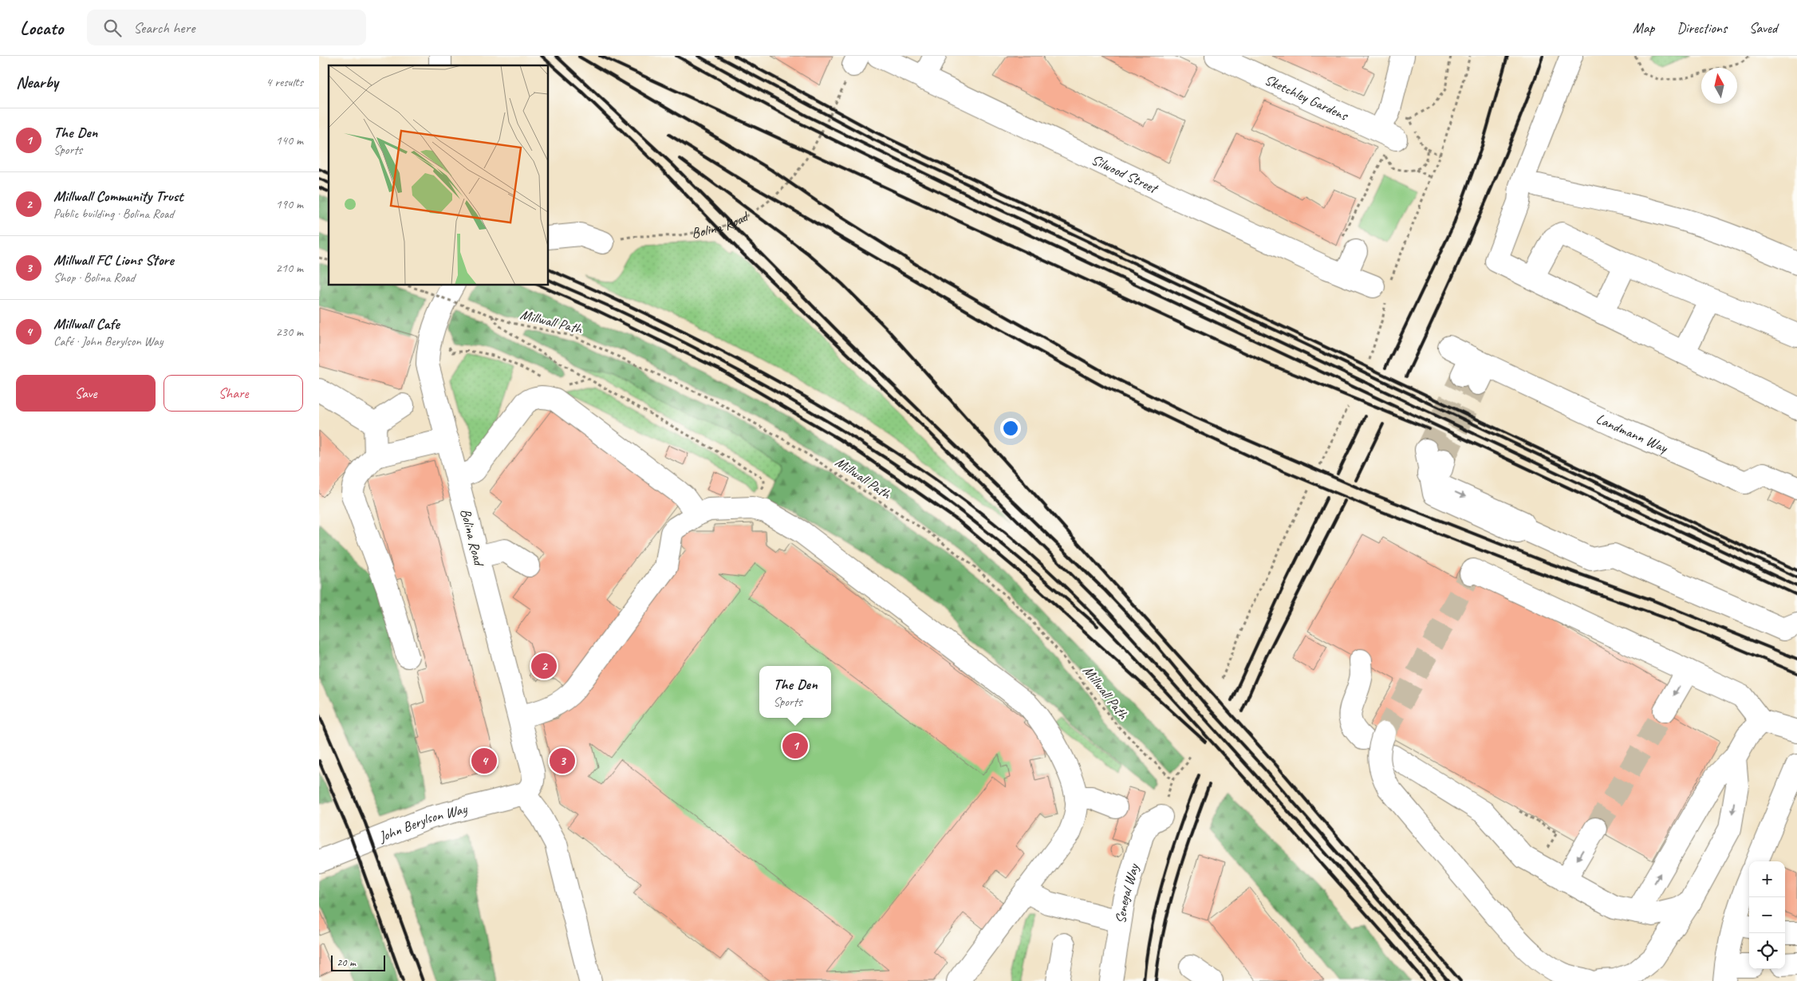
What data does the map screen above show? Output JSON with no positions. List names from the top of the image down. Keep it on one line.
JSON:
{"streets":{"street":["Sketchley Gardens","Silwood Street","Bolina Road","Landmann Way","John Berylson Way","Senegal Way"],"path":["Millwall Path"]},"crossings":[["Bolina Road","John Berylson Way"]],"scale_bar":"20 m","north":"top","page":{"header":"Locato","search":"Search here","nav":["Map","Directions","Saved"],"heading":["Nearby","4 results"],"list":[{"mark":"1","name":"The Den","note":"Sports","value":"140 m"},{"mark":"2","name":"Millwall Community Trust","note":"Public building · Bolina Road","value":"190 m"},{"mark":"3","name":"Millwall FC Lions Store","note":"Shop · Bolina Road","value":"210 m"},{"mark":"4","name":"Millwall Cafe","note":"Café · John Berylson Way","value":"230 m"}],"buttons":["Save","Share"],"pins":["2","1","3","4"],"popup":["The Den","Sports"],"map_buttons":["+","−"],"scale":"20 m"}}
